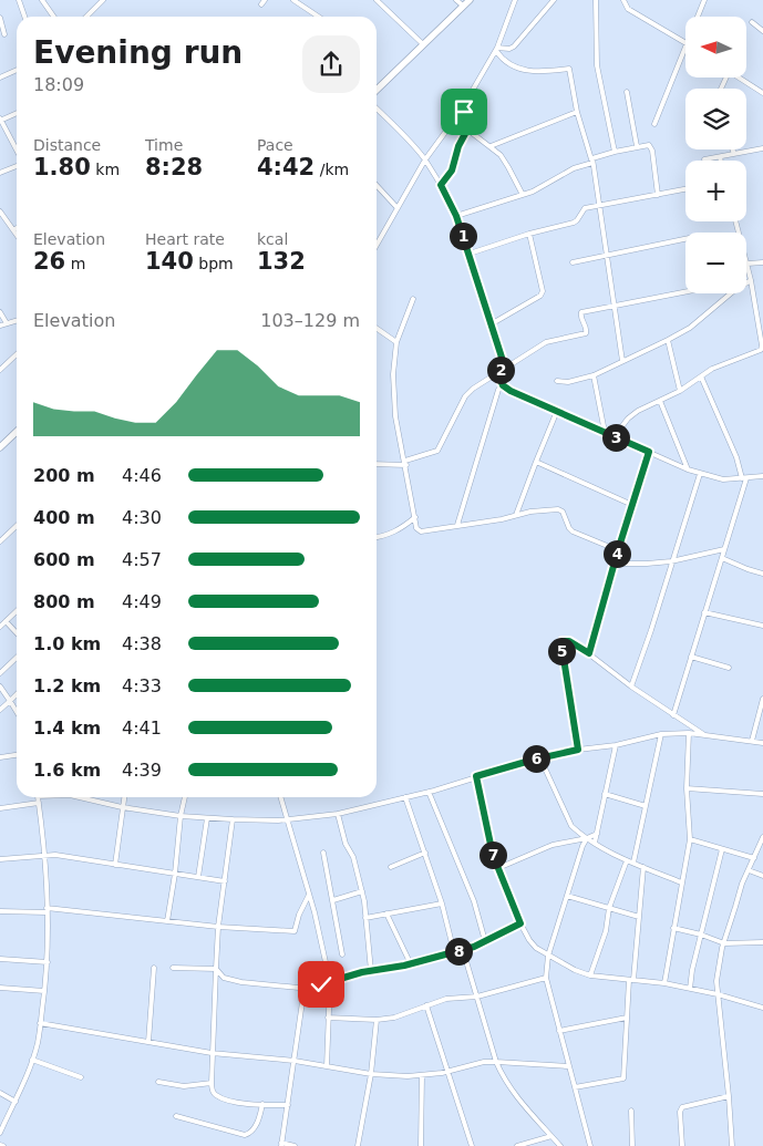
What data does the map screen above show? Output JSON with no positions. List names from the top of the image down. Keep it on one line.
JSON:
{"north":"left","page":{"map_buttons":["+","−"],"heading":["Evening run","18:09"],"stats":[["Distance","1.80 km"],["Time","8:28"],["Pace","4:42 /km"],["Elevation","26 m"],["Heart rate","140 bpm"],["kcal","132"]],"pins":["1","2","3","4","5","6","7","8"],"chart":["Elevation","103–129 m"],"list":[{"name":"200 m","note":"4:46"},{"name":"400 m","note":"4:30"},{"name":"600 m","note":"4:57"},{"name":"800 m","note":"4:49"},{"name":"1.0 km","note":"4:38"},{"name":"1.2 km","note":"4:33"},{"name":"1.4 km","note":"4:41"},{"name":"1.6 km","note":"4:39"}]}}
